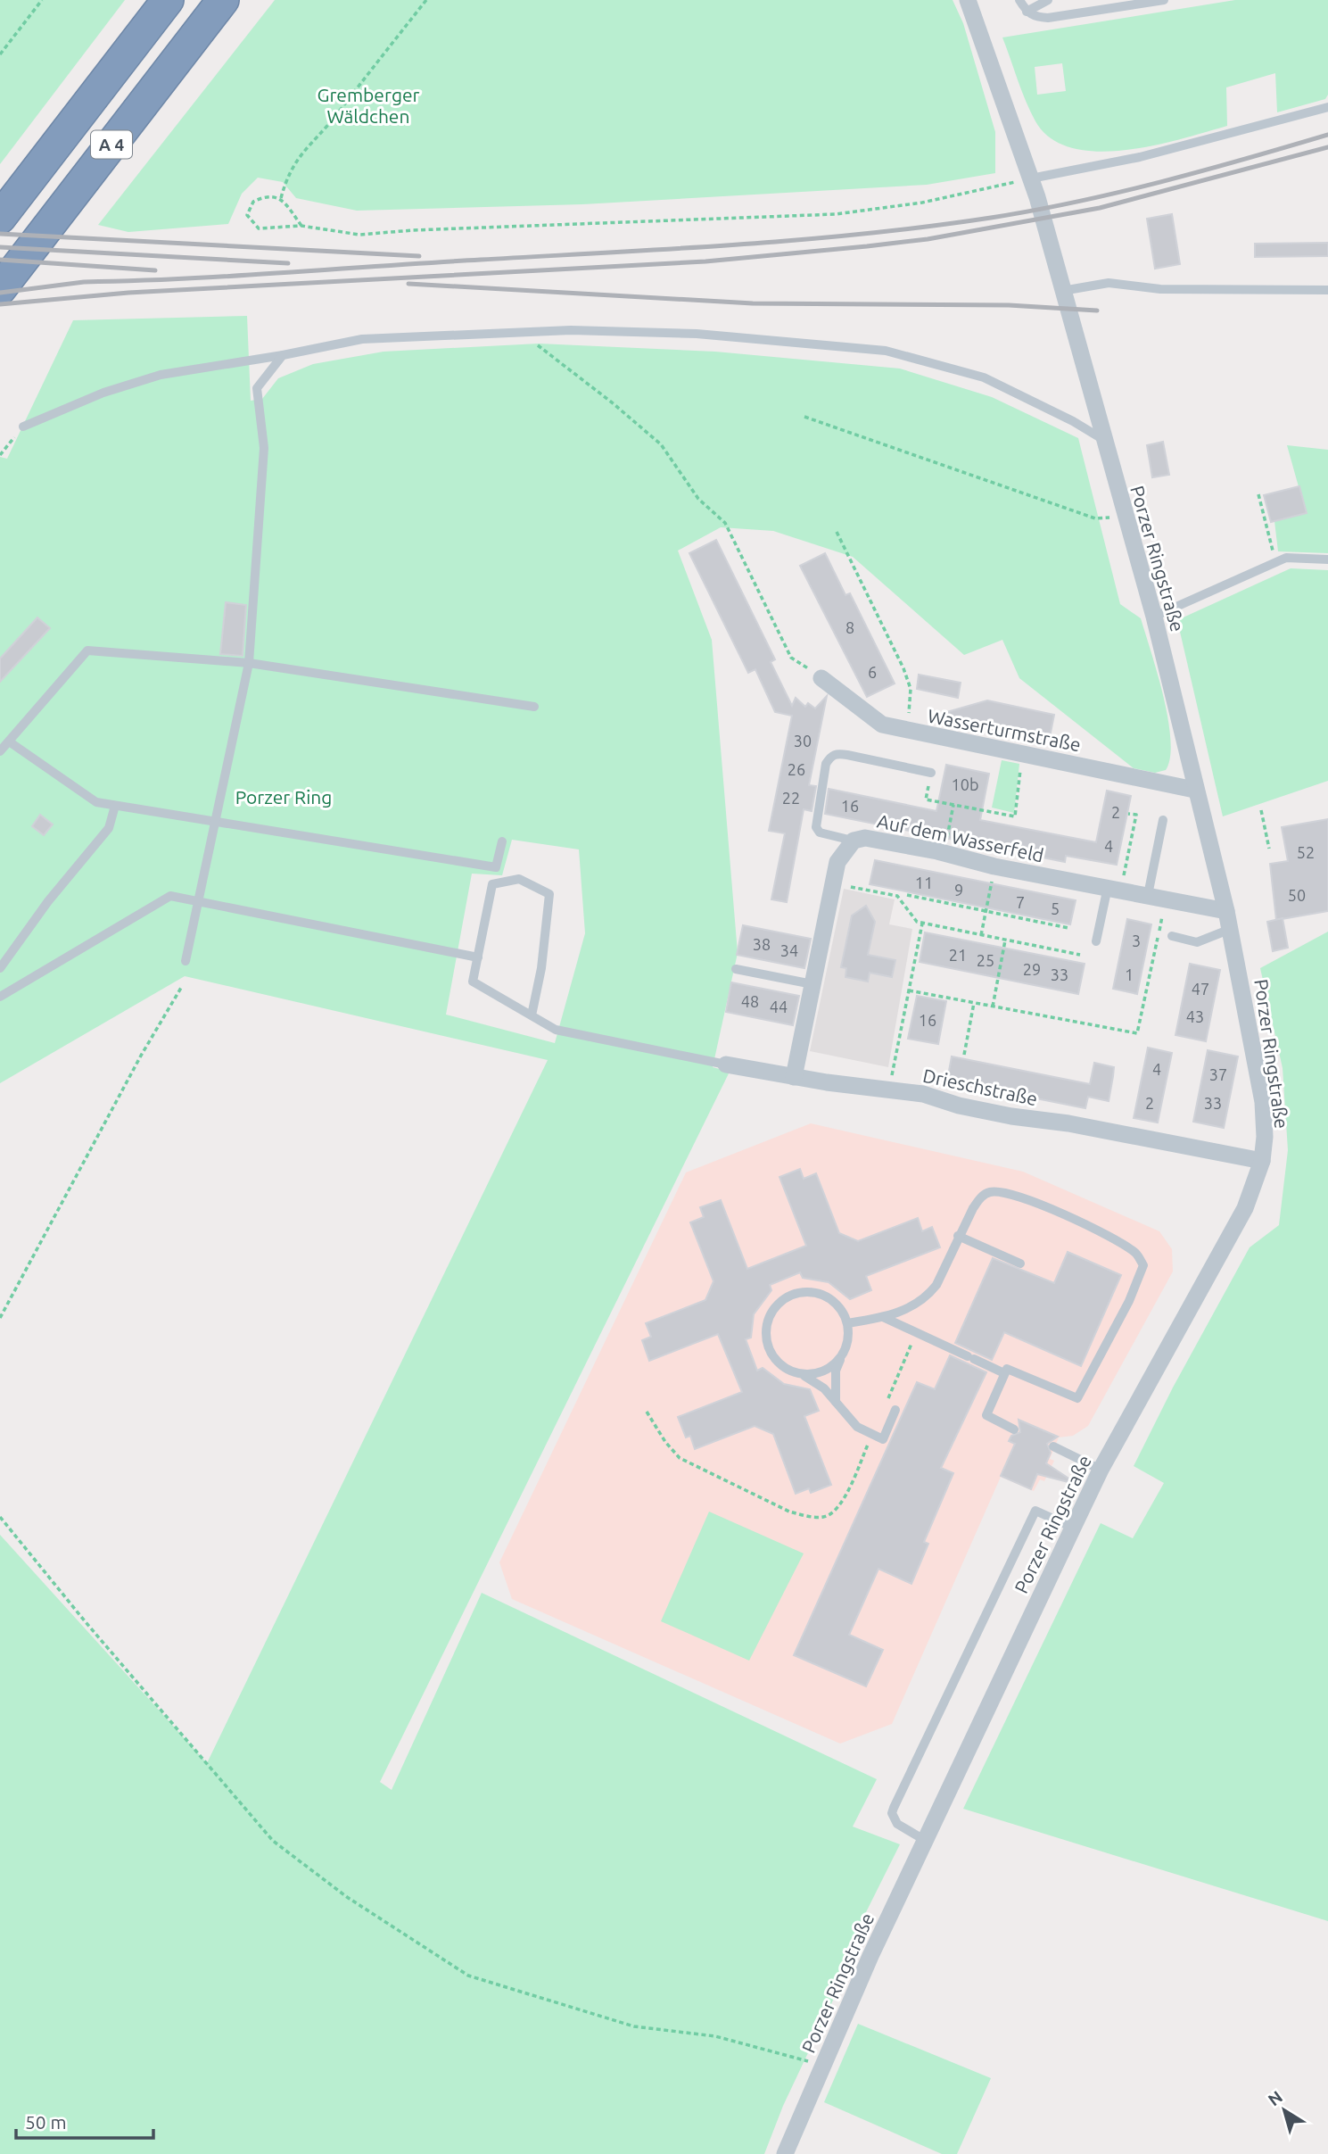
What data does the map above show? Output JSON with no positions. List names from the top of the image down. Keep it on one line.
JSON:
{"streets":{"highway":["A 4"],"street":["Porzer Ringstraße","Wasserturmstraße","Auf dem Wasserfeld","Drieschstraße"]},"crossings":[["Porzer Ringstraße","Wasserturmstraße"],["Porzer Ringstraße","Auf dem Wasserfeld"],["Porzer Ringstraße","Drieschstraße"],["Auf dem Wasserfeld","Drieschstraße"]],"parks":["Gremberger Wäldchen","Porzer Ring"],"house_numbers":["8","6","30","26","10b","22","16","2","4","52","11","9","50","7","5","3","38","34","21","25","29","33","1","47","48","44","43","16","4","37","2","33"],"scale_bar":"50 m","north":"top left"}
